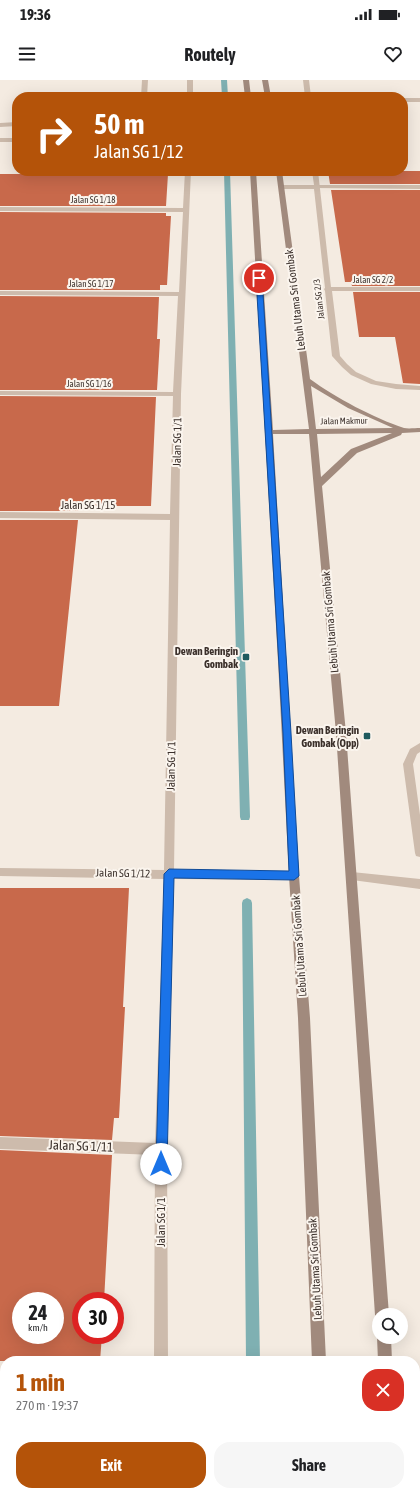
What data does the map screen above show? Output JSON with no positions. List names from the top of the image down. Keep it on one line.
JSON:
{"streets":{"street":["Jalan SG 1/18","Jalan SG 2/2","Jalan SG 1/17","Jalan SG 2/3","Lebuh Utama Sri Gombak","Jalan SG 1/16","Jalan Makmur","Jalan SG 1/1","Jalan SG 1/15","Jalan SG 1/12","Jalan SG 1/11"]},"crossings":[["Jalan SG 1/18","Jalan SG 1/1"],["Jalan SG 2/2","Jalan SG 2/3"],["Jalan SG 1/17","Jalan SG 1/1"],["Lebuh Utama Sri Gombak","Jalan Makmur"],["Lebuh Utama Sri Gombak","Jalan SG 1/12"],["Jalan SG 1/16","Jalan SG 1/1"],["Jalan SG 1/1","Jalan SG 1/15"],["Jalan SG 1/1","Jalan SG 1/12"],["Jalan SG 1/1","Jalan SG 1/11"]],"places":{"transit":["Dewan Beringin Gombak","Dewan Beringin Gombak (Opp)"]},"page":{"status":"19:36","header":"Routely","turn":["50 m","Jalan SG 1/12"],"speed":"24 km/h","limit":"30","heading":["1 min","270 m · 19:37"],"buttons":["Exit","Share"]}}
